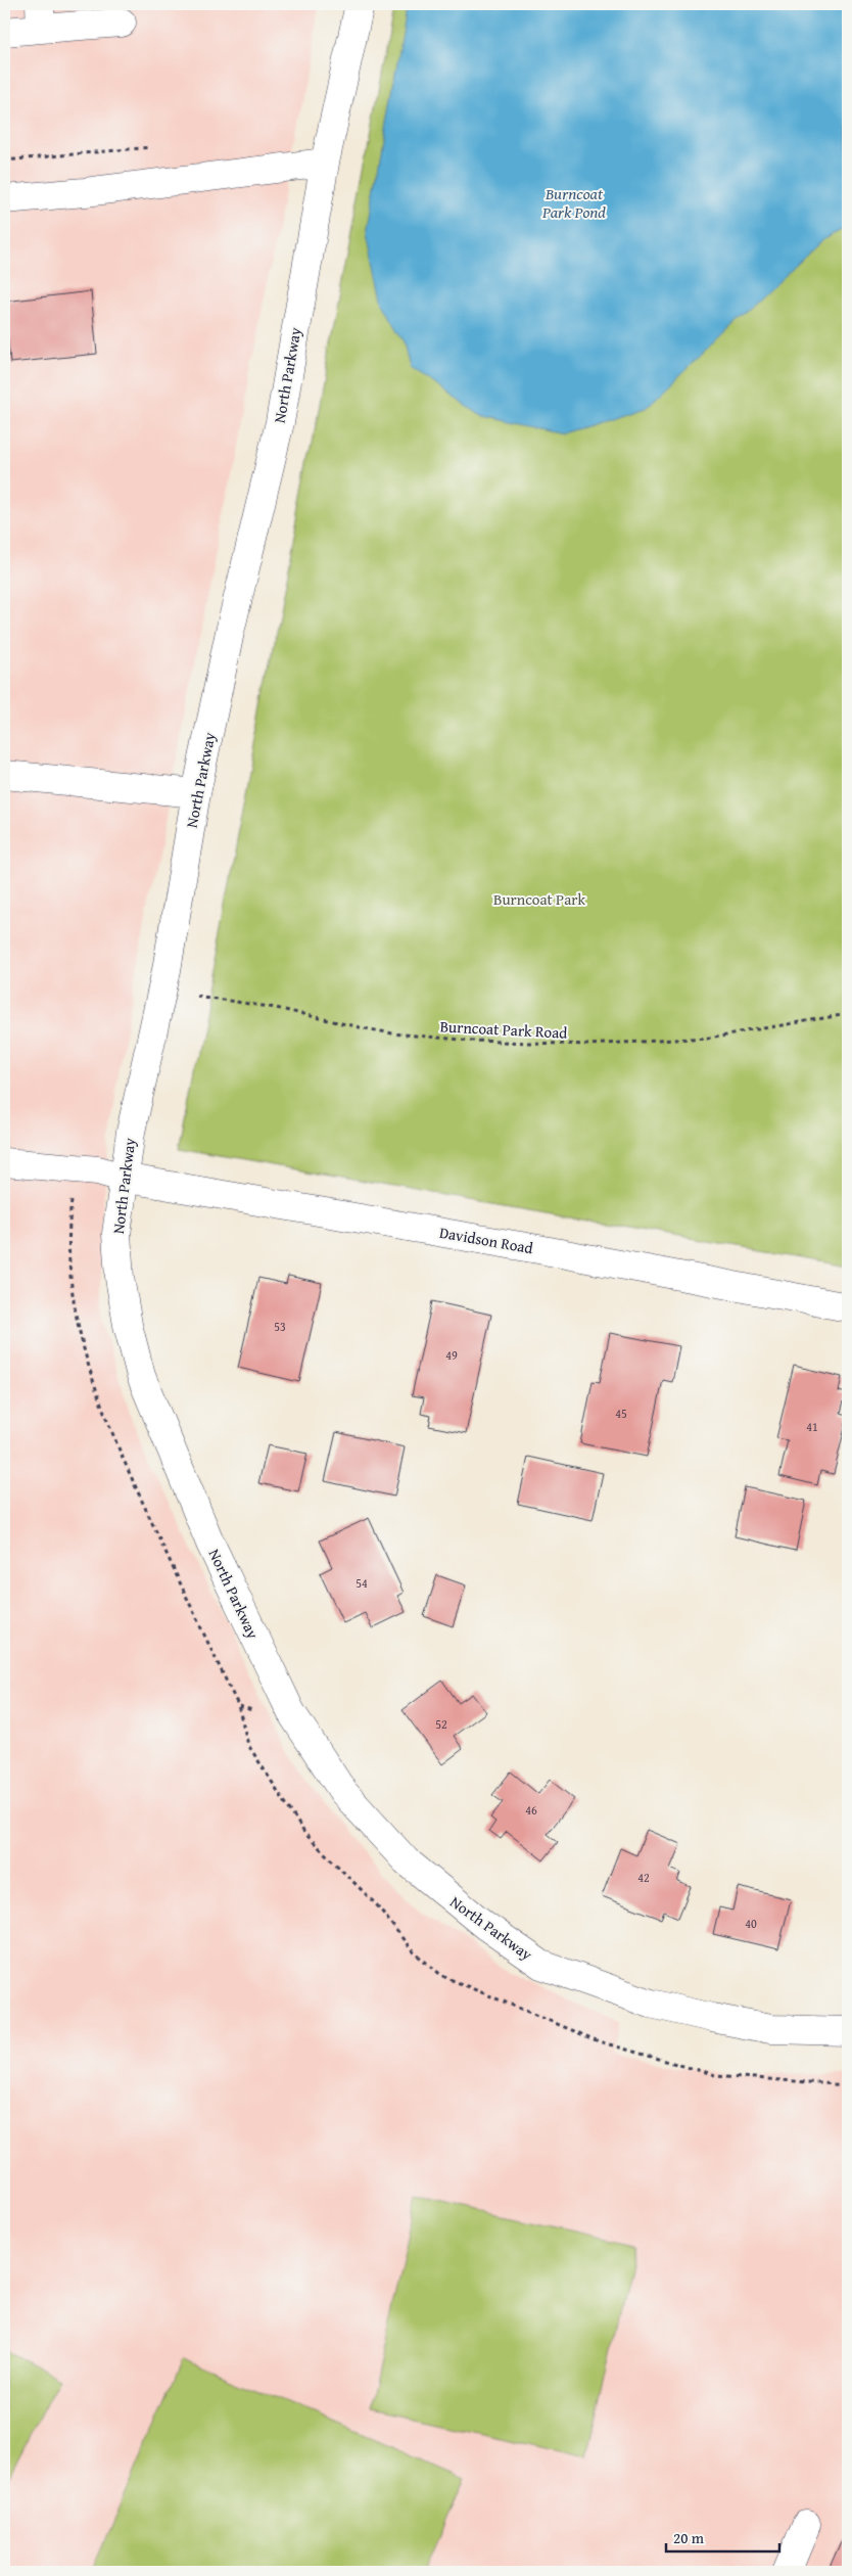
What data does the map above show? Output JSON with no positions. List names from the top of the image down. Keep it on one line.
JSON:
{"streets":{"street":["North Parkway","Davidson Road"],"path":["Burncoat Park Road"]},"crossings":[["North Parkway","Burncoat Park Road"],["North Parkway","Davidson Road"]],"water":["Burncoat Park Pond"],"parks":["Burncoat Park"],"house_numbers":["53","49","45","41","54","52","46","42","40"],"scale_bar":"20 m"}
